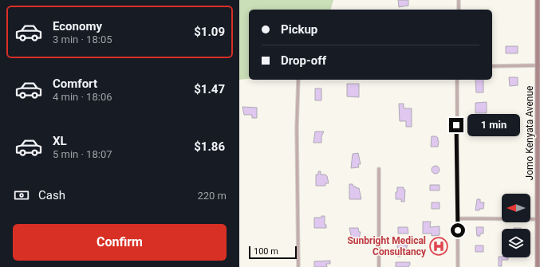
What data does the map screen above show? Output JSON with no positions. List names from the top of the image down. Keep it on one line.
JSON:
{"streets":{"street":["Jomo Kenyata Avenue"]},"places":{"hospital":["Sunbright Medical Consultancy"]},"scale_bar":"100 m","north":"left","page":{"list":[{"name":"Economy","note":"3 min · 18:05","value":"$1.09"},{"name":"Comfort","note":"4 min · 18:06","value":"$1.47"},{"name":"XL","note":"5 min · 18:07","value":"$1.86"}],"banner":["Pickup","Drop-off"],"bubble":"1 min","pay":["Cash","220 m"],"buttons":"Confirm","scale":"100 m"}}
